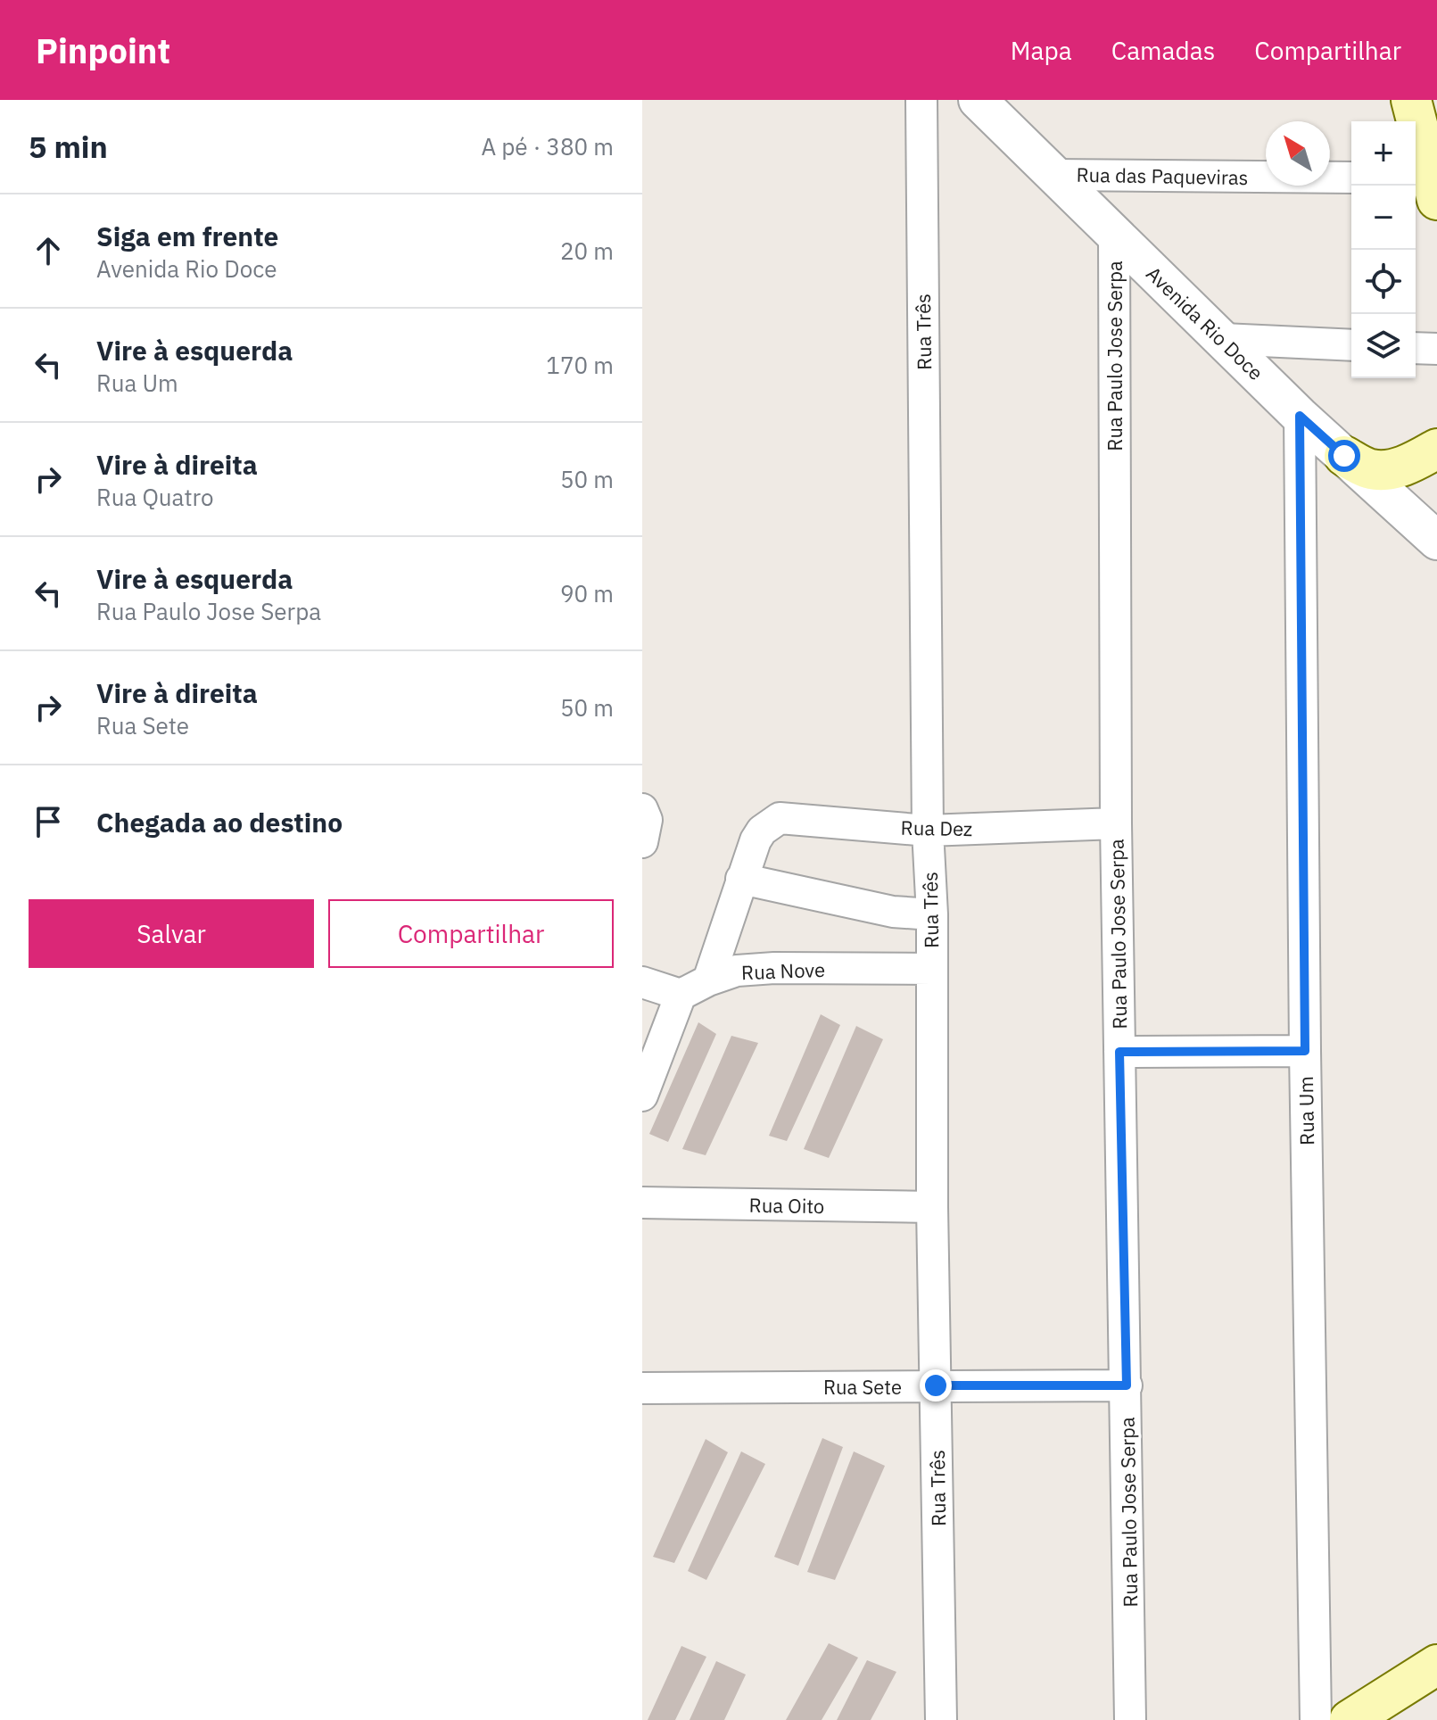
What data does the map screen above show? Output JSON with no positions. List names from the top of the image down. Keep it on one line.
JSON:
{"streets":{"street":["Rua das Paqueviras","Avenida Rio Doce","Rua Três","Rua Paulo Jose Serpa","Rua Dez","Rua Nove","Rua Um","Rua Oito","Rua Sete"]},"crossings":[["Rua das Paqueviras","Avenida Rio Doce"],["Avenida Rio Doce","Rua Paulo Jose Serpa"],["Avenida Rio Doce","Rua Um"],["Rua Três","Rua Dez"],["Rua Três","Rua Nove"],["Rua Três","Rua Oito"],["Rua Três","Rua Sete"],["Rua Paulo Jose Serpa","Rua Dez"],["Rua Paulo Jose Serpa","Rua Sete"]],"north":"top left","page":{"header":"Pinpoint","nav":["Mapa","Camadas","Compartilhar"],"heading":["5 min","A pé · 380 m"],"map_buttons":["+","−"],"list":[["Siga em frente","Avenida Rio Doce","20 m"],["Vire à esquerda","Rua Um","170 m"],["Vire à direita","Rua Quatro","50 m"],["Vire à esquerda","Rua Paulo Jose Serpa","90 m"],["Vire à direita","Rua Sete","50 m"],"Chegada ao destino"],"buttons":["Salvar","Compartilhar"]}}
